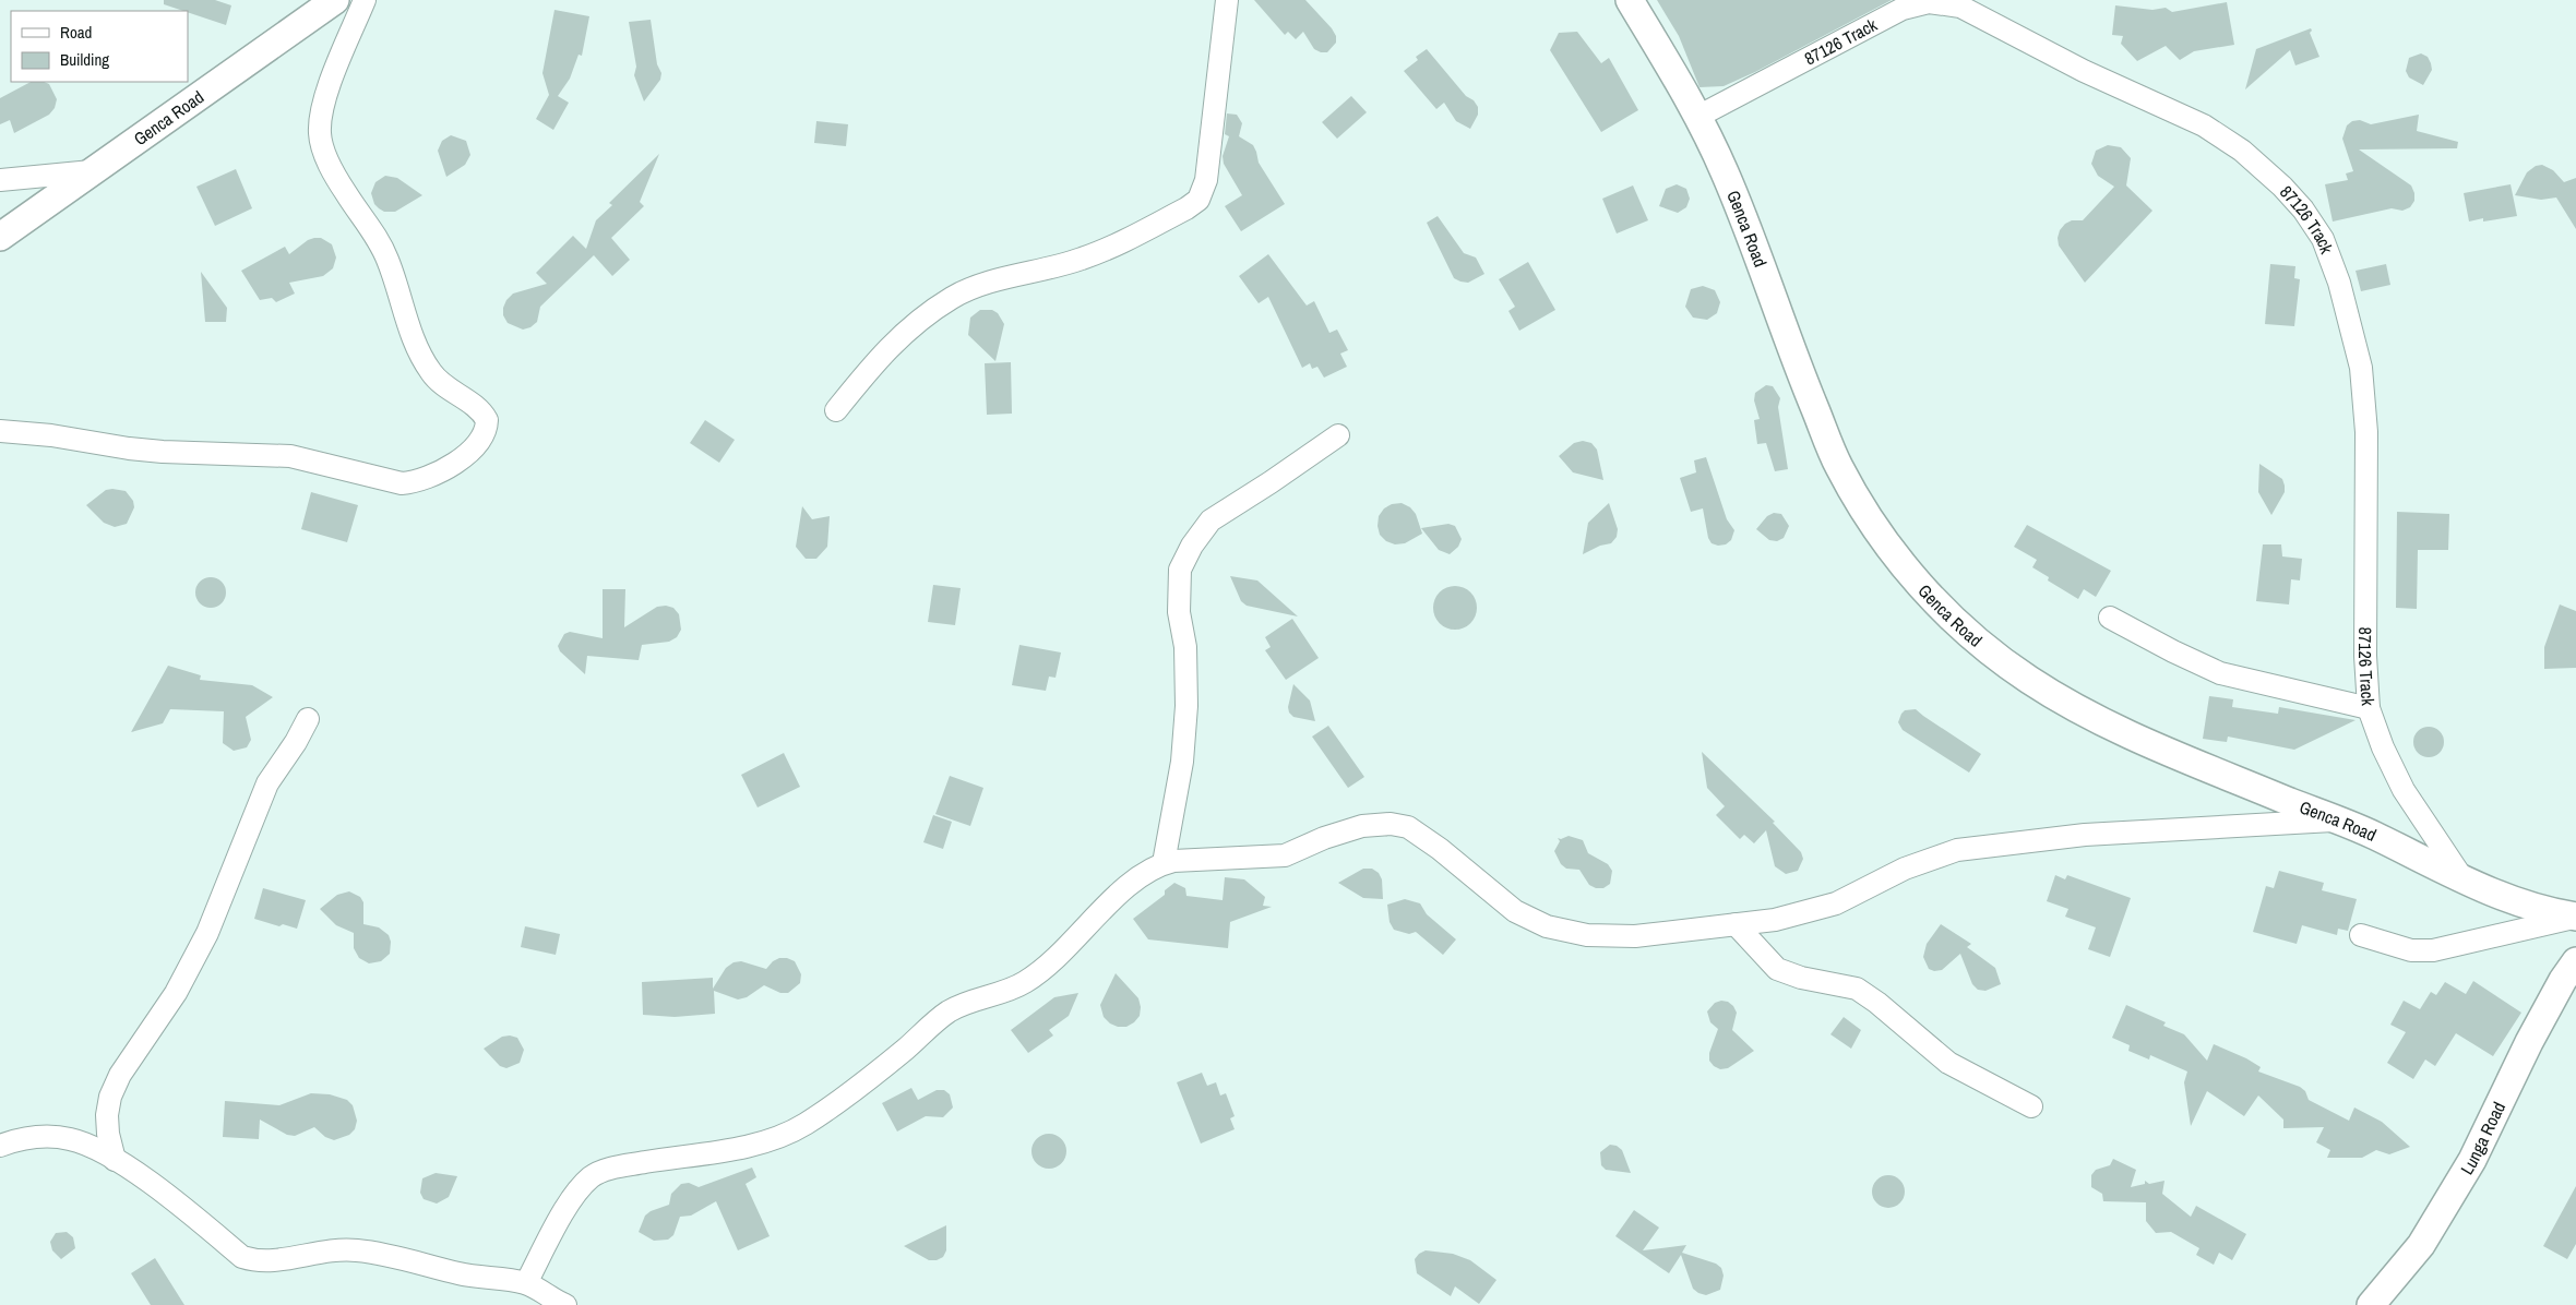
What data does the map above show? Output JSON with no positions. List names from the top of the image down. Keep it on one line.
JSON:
{"streets":{"street":["87126 Track","Genca Road","Lunga Road"]},"crossings":[["87126 Track","Genca Road"]],"legend":["Road","Building"]}
